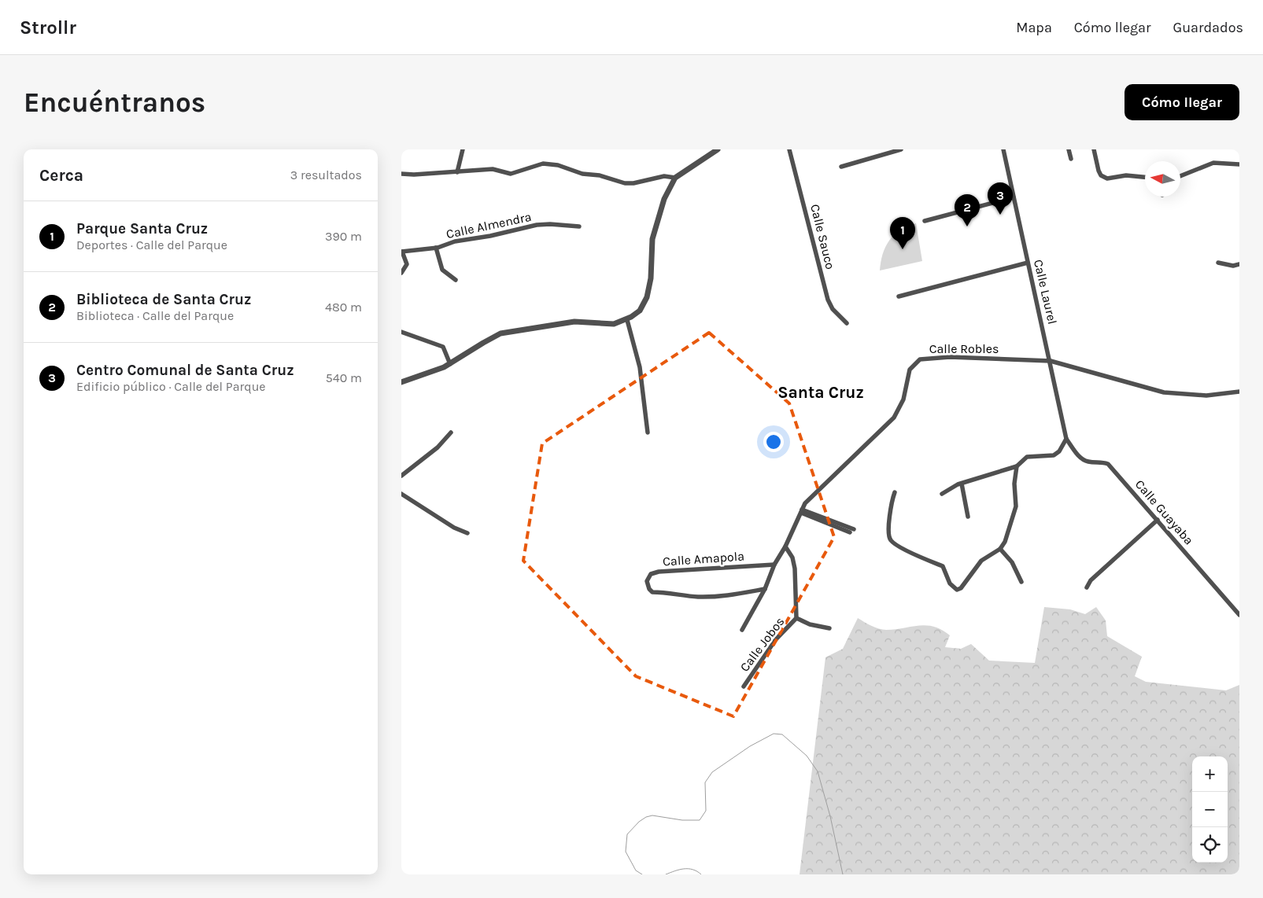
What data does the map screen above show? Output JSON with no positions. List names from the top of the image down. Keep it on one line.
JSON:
{"streets":{"street":["Calle Almendra","Calle Sauco","Calle Laurel","Calle Robles","Calle Guayaba","Calle Amapola","Calle Jobos"]},"crossings":[["Calle Laurel","Calle Robles"],["Calle Laurel","Calle Guayaba"],["Calle Robles","Calle Amapola"],["Calle Robles","Calle Jobos"]],"districts":["Santa Cruz"],"north":"left","page":{"header":"Strollr","nav":["Mapa","Cómo llegar","Guardados"],"buttons":"Cómo llegar","title":"Encuéntranos","heading":["Cerca","3 resultados"],"pins":["3","2","1"],"list":[{"mark":"1","name":"Parque Santa Cruz","note":"Deportes · Calle del Parque","value":"390 m"},{"mark":"2","name":"Biblioteca de Santa Cruz","note":"Biblioteca · Calle del Parque","value":"480 m"},{"mark":"3","name":"Centro Comunal de Santa Cruz","note":"Edificio público · Calle del Parque","value":"540 m"}],"map_buttons":["+","−"]}}
